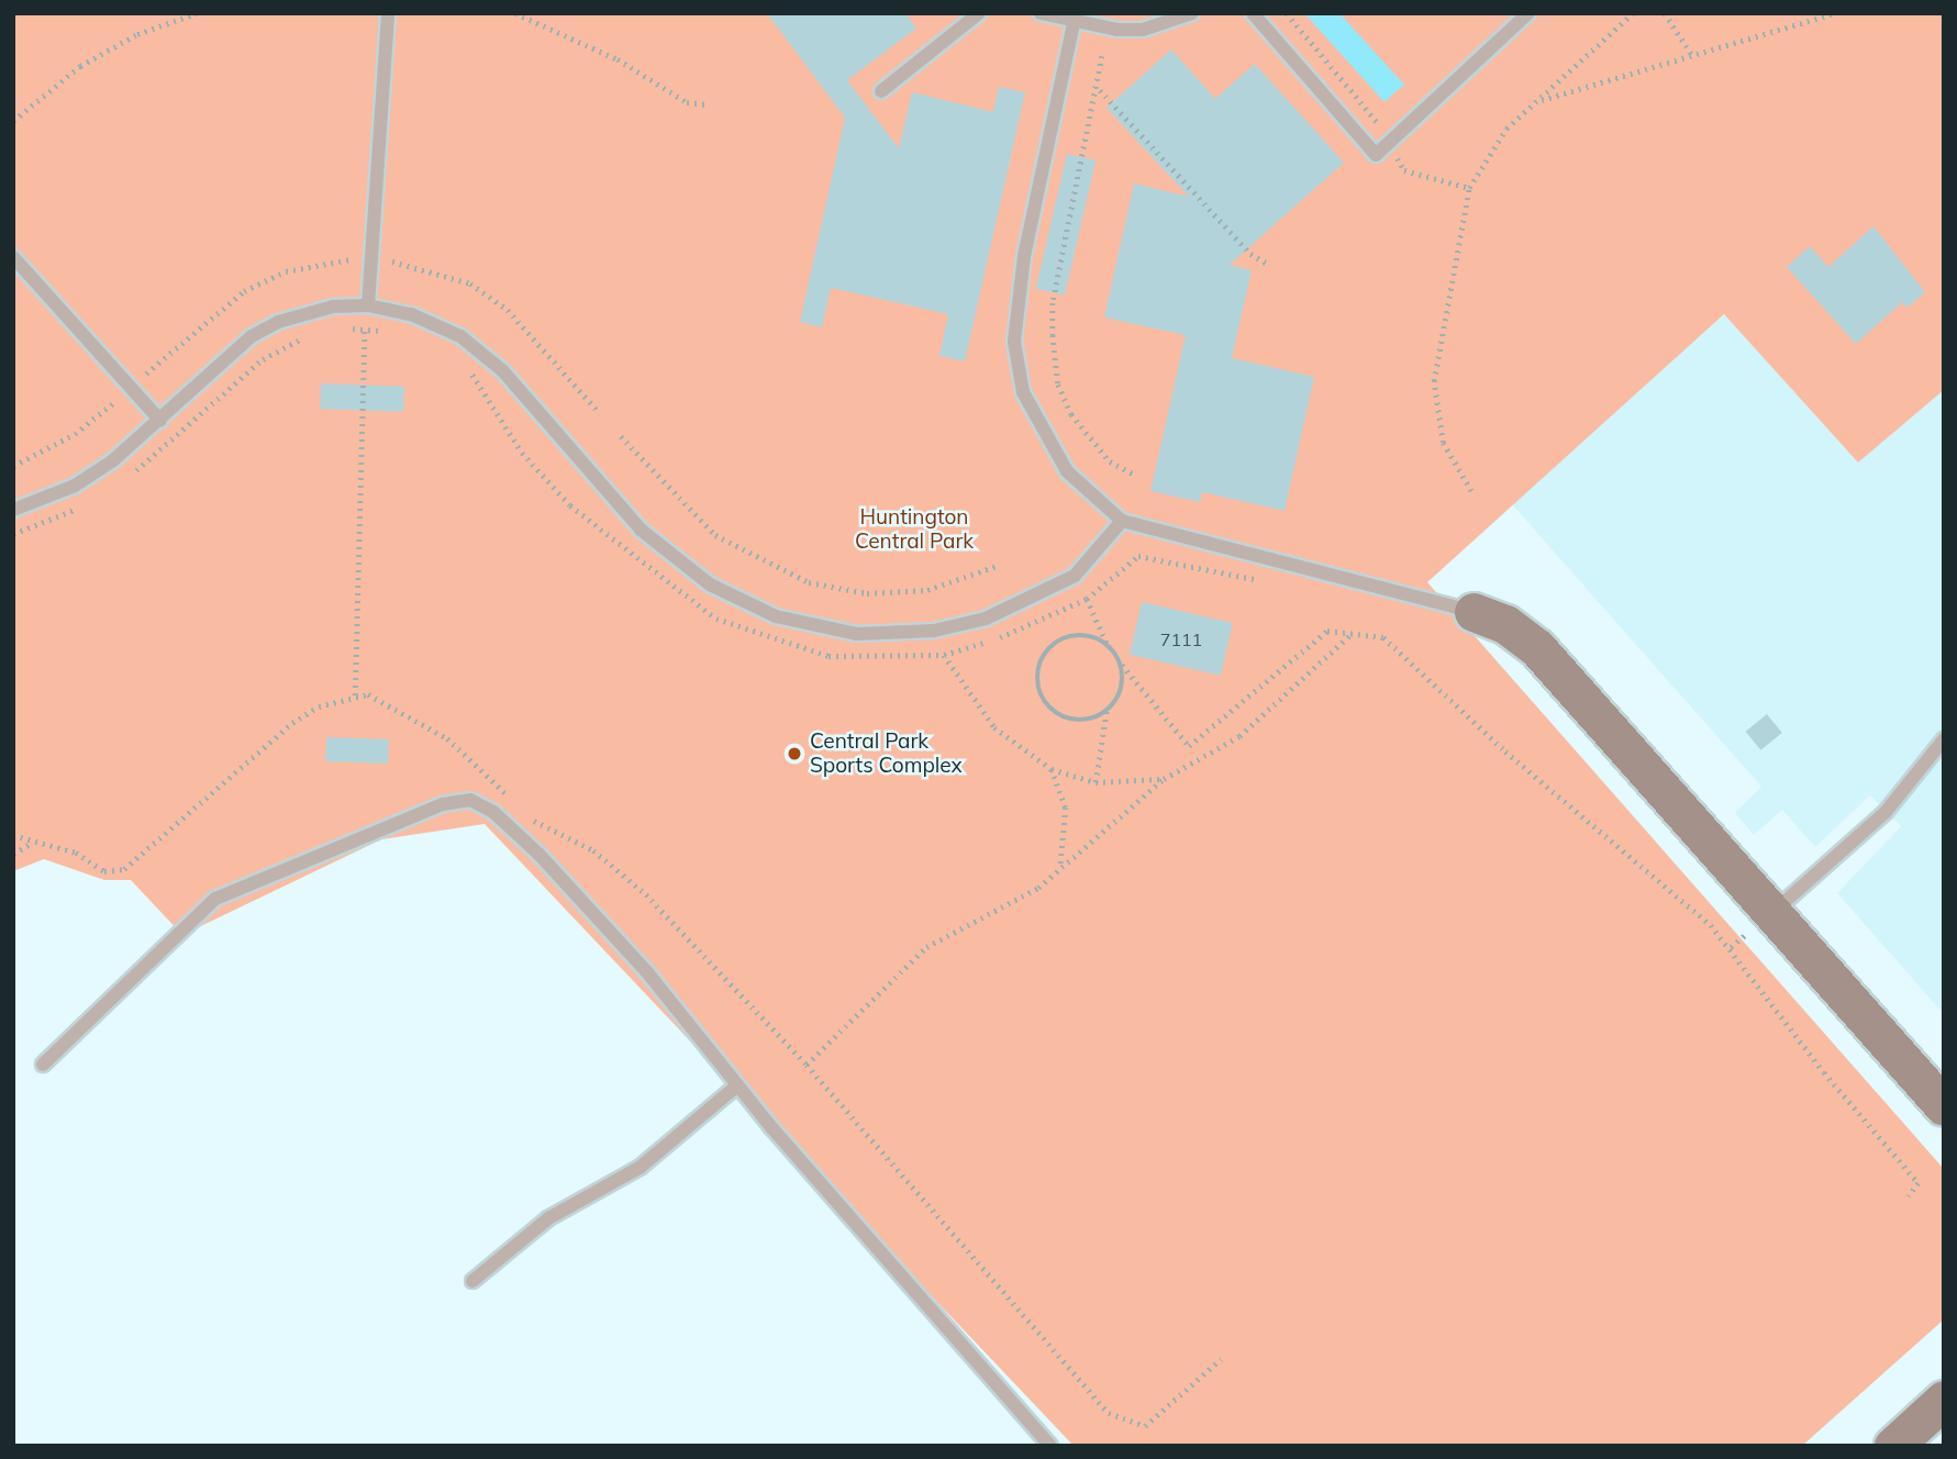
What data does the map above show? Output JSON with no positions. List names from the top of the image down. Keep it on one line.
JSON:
{"parks":["Huntington Central Park"],"places":["Central Park Sports Complex"],"house_numbers":["7111"]}
